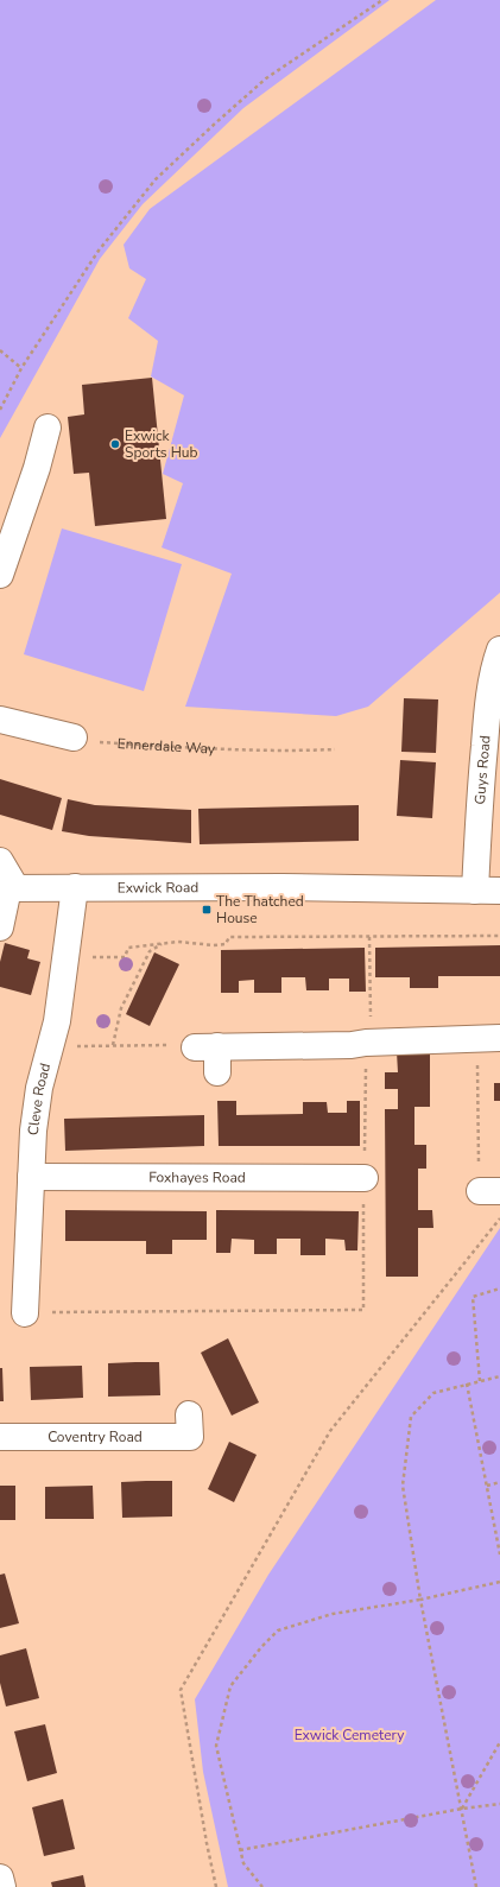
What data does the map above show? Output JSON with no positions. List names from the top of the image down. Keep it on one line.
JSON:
{"streets":{"street":["Guys Road","Exwick Road","Cleve Road","Foxhayes Road","Coventry Road"],"path":["Ennerdale Way"]},"crossings":[["Guys Road","Exwick Road"],["Exwick Road","Cleve Road"],["Cleve Road","Foxhayes Road"]],"parks":["Exwick Cemetery"],"places":{"other":["Exwick Sports Hub"],"transit":["The Thatched House"]}}
